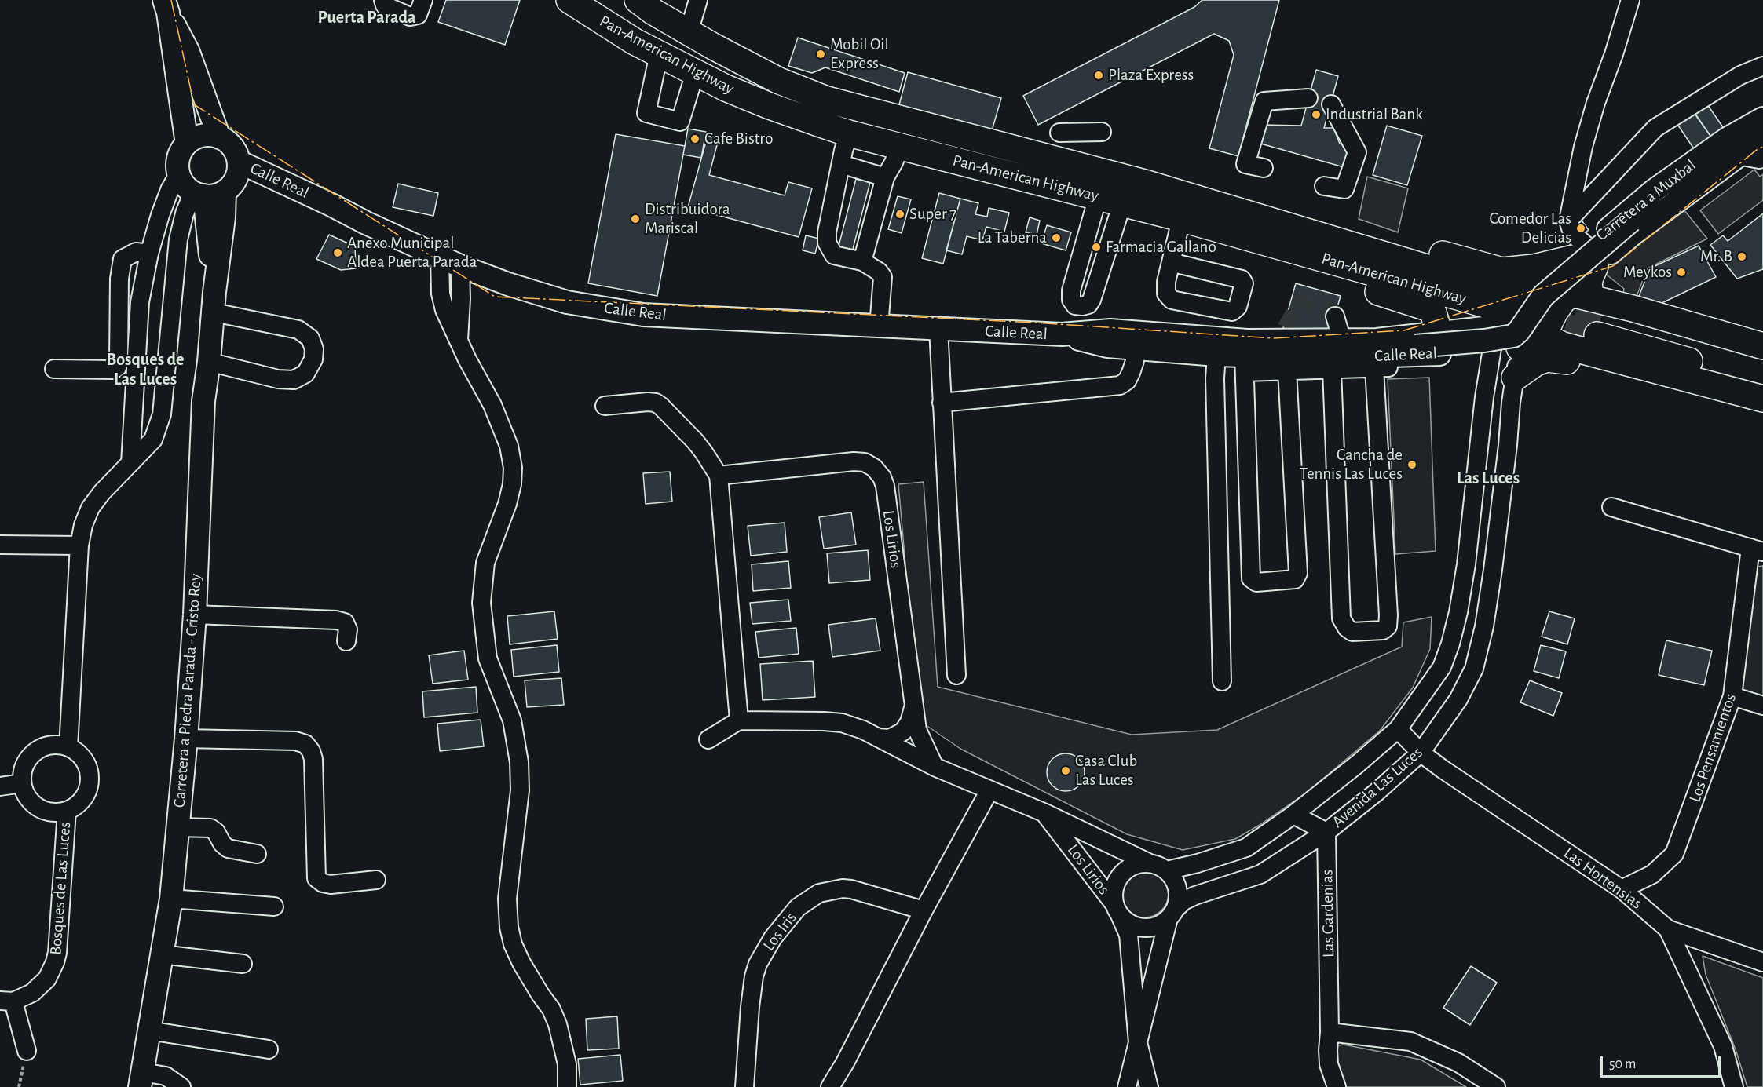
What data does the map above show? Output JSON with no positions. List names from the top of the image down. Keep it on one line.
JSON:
{"streets":{"highway":["Pan-American Highway"],"main road":["Calle Real","Carretera a Muxbal","Carretera a Piedra Parada - Cristo Rey"],"street":["Los Lirios","Los Pensamientos","Avenida Las Luces","Las Hortensias","Bosques de Las Luces","Las Gardenias","Los Iris"]},"crossings":[["Pan-American Highway","Calle Real"],["Calle Real","Carretera a Piedra Parada - Cristo Rey"],["Calle Real","Avenida Las Luces"],["Los Lirios","Avenida Las Luces"],["Los Pensamientos","Las Hortensias"],["Avenida Las Luces","Las Hortensias"],["Avenida Las Luces","Las Gardenias"]],"districts":["Puerta Parada","Bosques de Las Luces","Las Luces"],"places":["Mobil Oil Express","Plaza Express","Industrial Bank","Cafe Bistro","Super 7","Distribuidora Mariscal","Comedor Las Delicias","La Taberna","Farmacia Gallano","Anexo Municipal Aldea Puerta Parada","Mr. B","Meykos","Cancha de Tennis Las Luces","Casa Club Las Luces"],"scale_bar":"50 m"}
